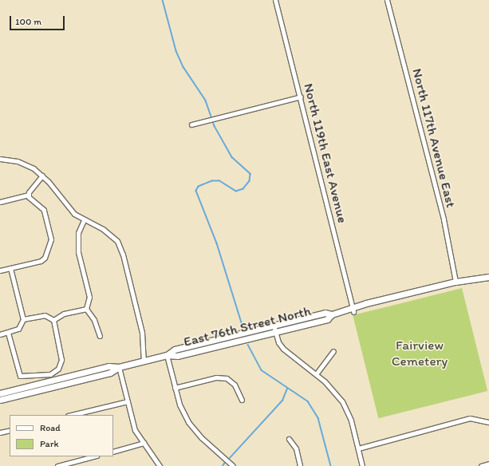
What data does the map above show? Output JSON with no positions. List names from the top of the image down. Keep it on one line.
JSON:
{"streets":{"main road":["East 76th Street North"],"street":["North 117th Avenue East","North 119th East Avenue"]},"crossings":[["North 117th Avenue East","East 76th Street North"],["North 119th East Avenue","East 76th Street North"]],"parks":["Fairview Cemetery"],"legend":["Road","Park"],"scale_bar":"100 m"}
